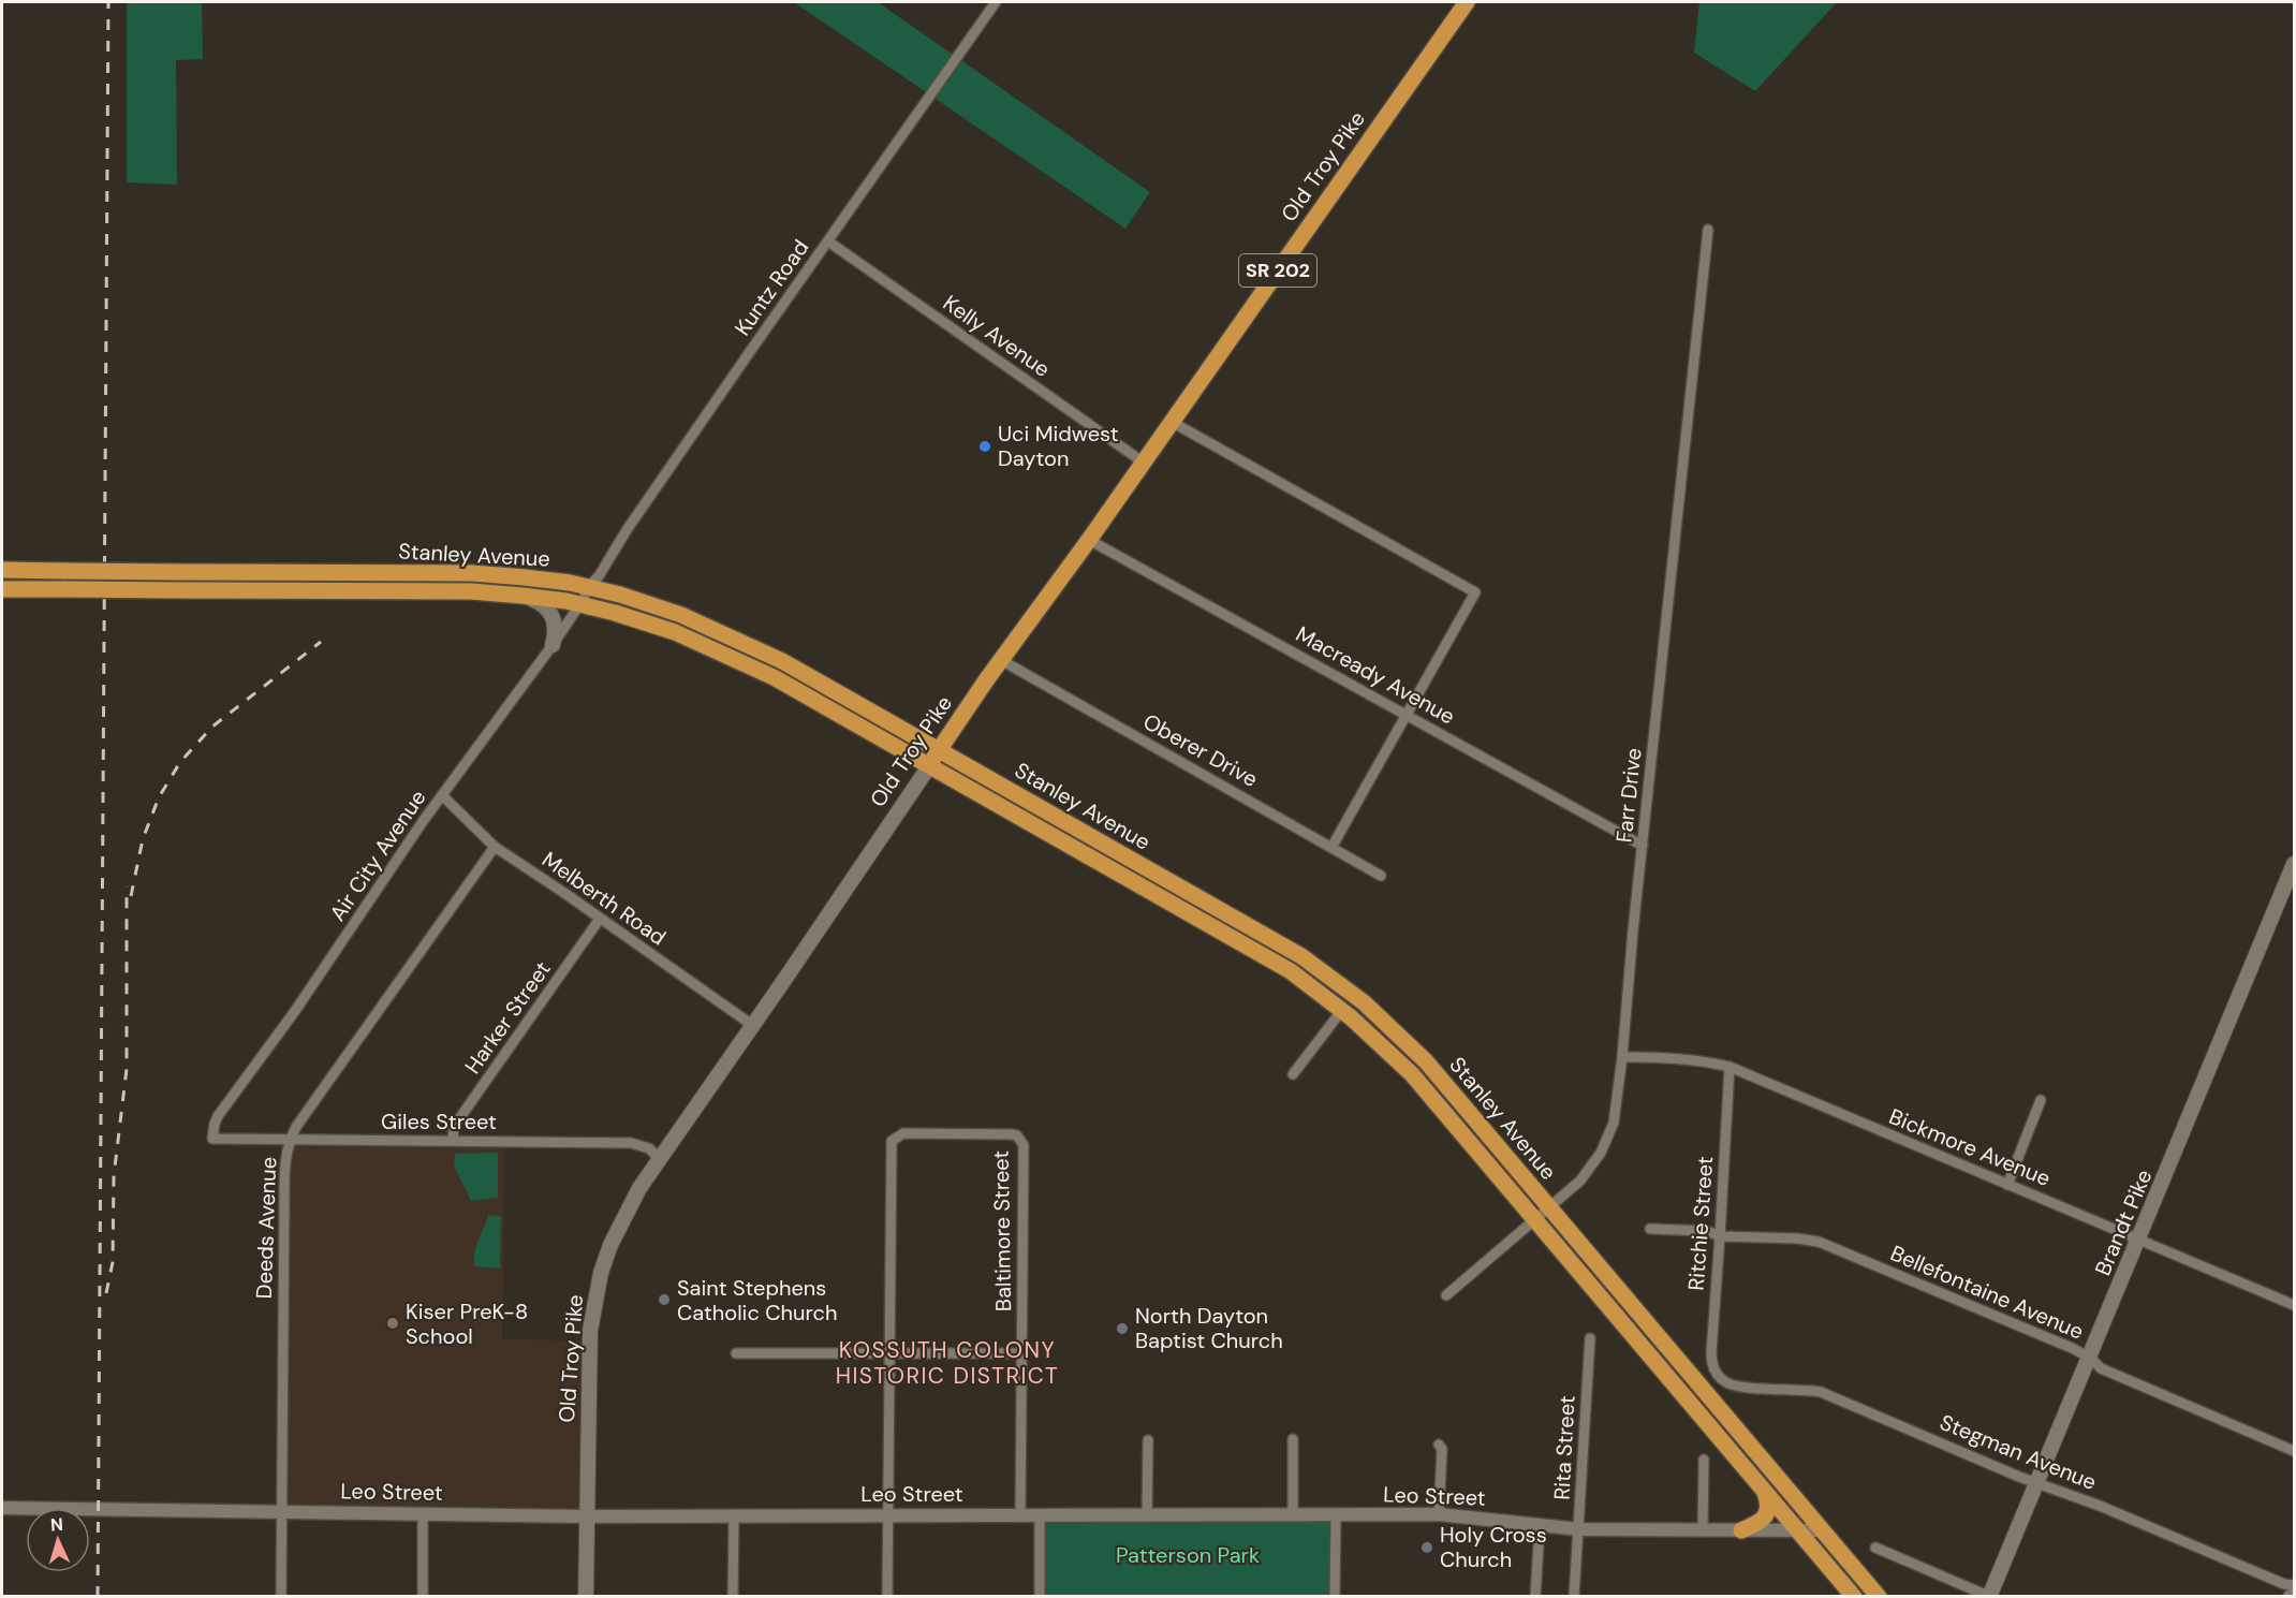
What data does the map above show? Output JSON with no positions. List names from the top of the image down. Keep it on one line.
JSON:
{"streets":{"main road":["Old Troy Pike","SR 202","Stanley Avenue","Brandt Pike"],"street":["Kuntz Road","Kelly Avenue","Macready Avenue","Oberer Drive","Farr Drive","Air City Avenue","Melberth Road","Harker Street","Giles Street","Bickmore Avenue","Ritchie Street","Deeds Avenue","Baltimore Street","Bellefontaine Avenue","Rita Street","Stegman Avenue","Leo Street"]},"crossings":[["Old Troy Pike","Kelly Avenue"],["Old Troy Pike","Stanley Avenue"],["Old Troy Pike","Macready Avenue"],["Old Troy Pike","Oberer Drive"],["Old Troy Pike","Melberth Road"],["Old Troy Pike","Giles Street"],["Old Troy Pike","Leo Street"],["Kuntz Road","Kelly Avenue"],["Kuntz Road","Stanley Avenue"],["Kuntz Road","Air City Avenue"],["Stanley Avenue","Farr Drive"],["Stanley Avenue","Air City Avenue"],["Stanley Avenue","Leo Street"],["Macready Avenue","Farr Drive"],["Farr Drive","Bickmore Avenue"],["Air City Avenue","Melberth Road"],["Air City Avenue","Giles Street"],["Melberth Road","Harker Street"],["Melberth Road","Deeds Avenue"],["Harker Street","Giles Street"],["Giles Street","Deeds Avenue"],["Bickmore Avenue","Brandt Pike"],["Bickmore Avenue","Ritchie Street"],["Brandt Pike","Bellefontaine Avenue"],["Brandt Pike","Stegman Avenue"],["Ritchie Street","Bellefontaine Avenue"],["Ritchie Street","Stegman Avenue"],["Deeds Avenue","Leo Street"],["Baltimore Street","Leo Street"],["Rita Street","Leo Street"]],"districts":["KOSSUTH COLONY HISTORIC DISTRICT"],"parks":["Patterson Park"],"places":["Uci Midwest Dayton","Saint Stephens Catholic Church","Kiser PreK-8 School","North Dayton Baptist Church","Holy Cross Church"],"north":"top"}
